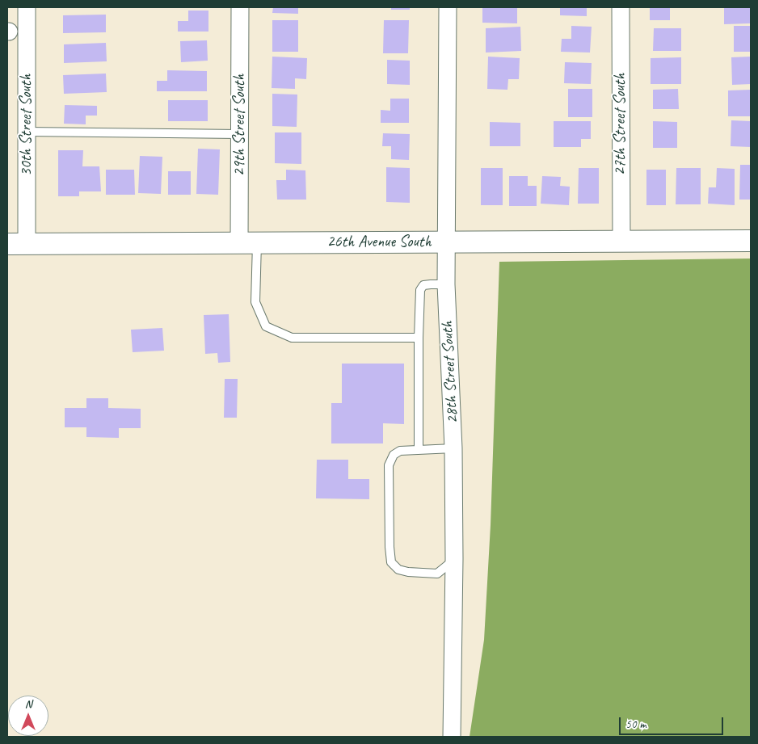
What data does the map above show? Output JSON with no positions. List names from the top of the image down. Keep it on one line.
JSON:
{"streets":{"street":["27th Street South","30th Street South","29th Street South","26th Avenue South","28th Street South"]},"crossings":[["27th Street South","26th Avenue South"],["30th Street South","26th Avenue South"],["29th Street South","26th Avenue South"],["26th Avenue South","28th Street South"]],"scale_bar":"50 m","north":"top"}
